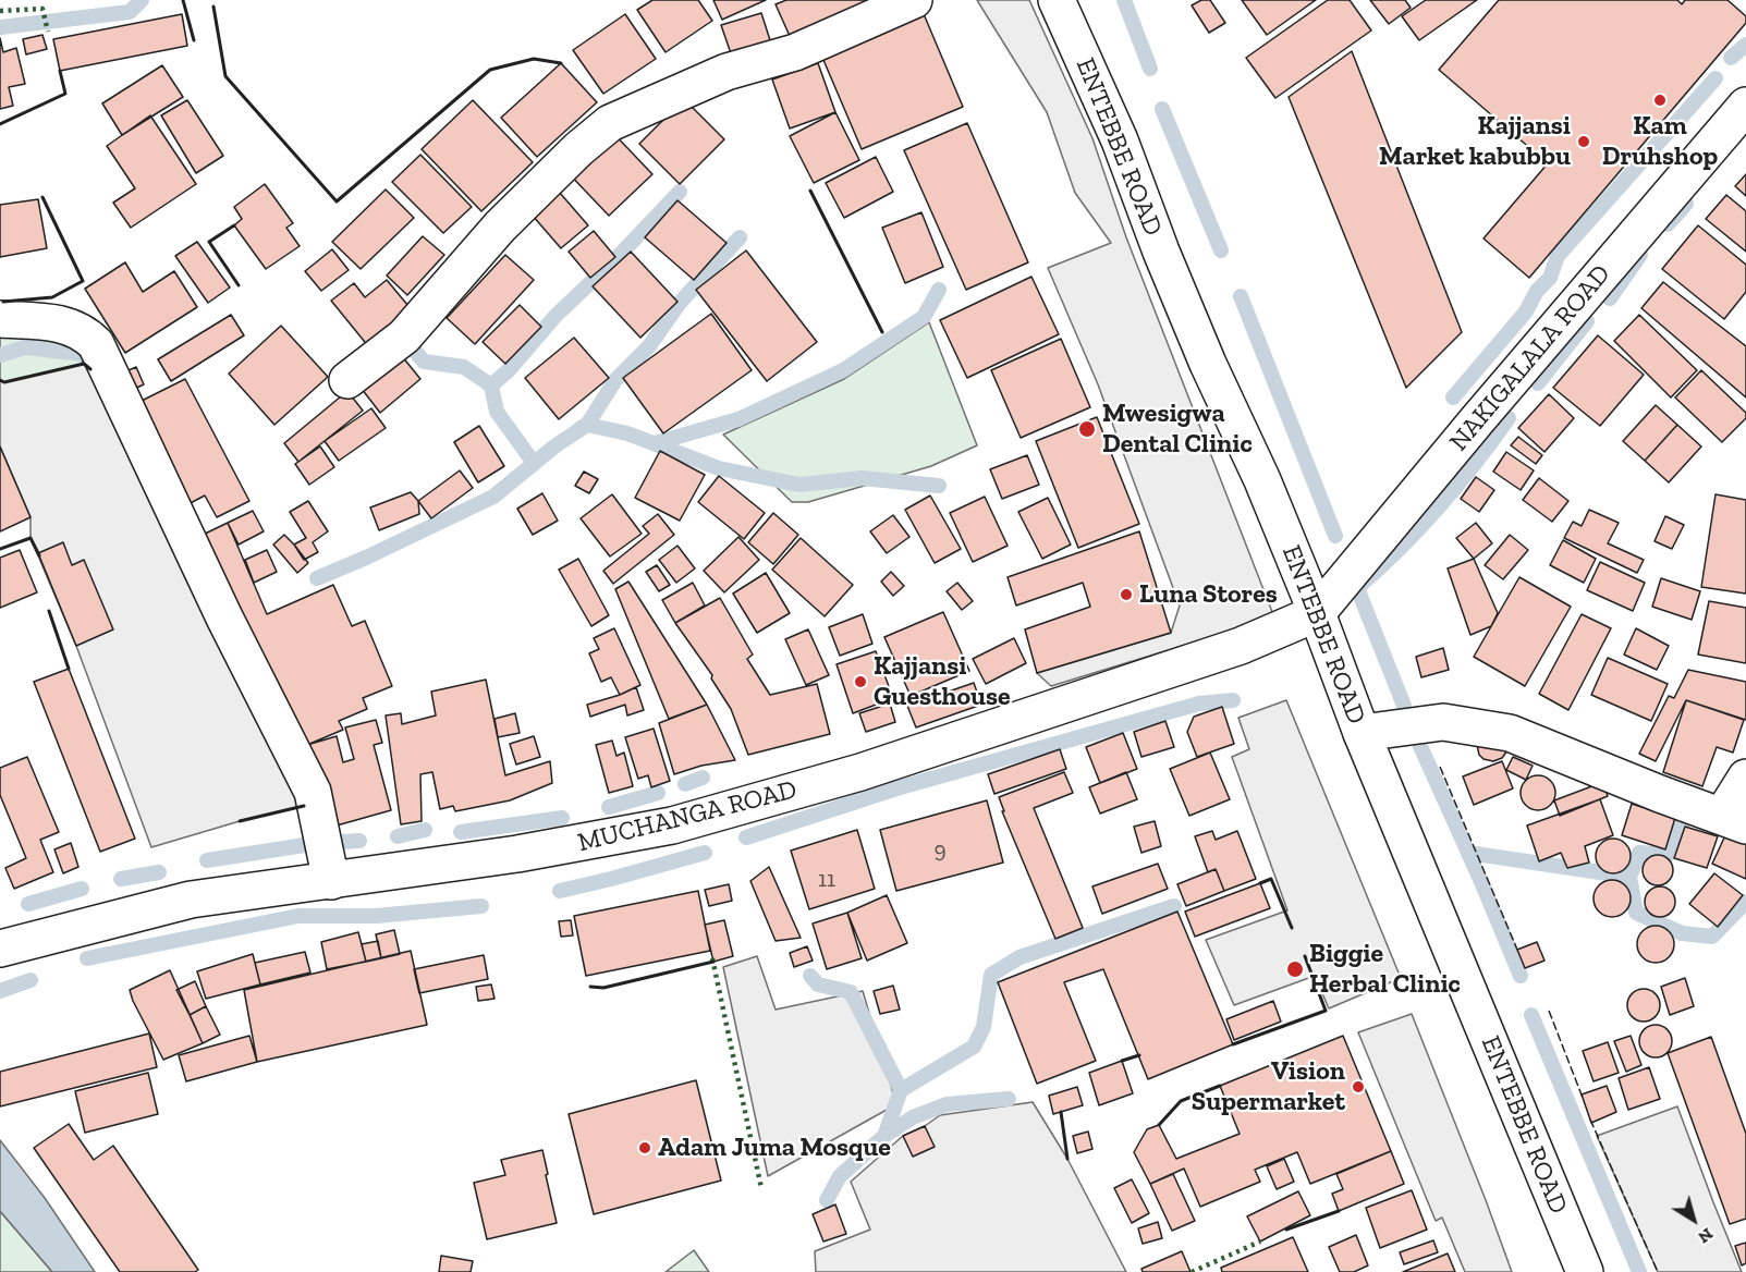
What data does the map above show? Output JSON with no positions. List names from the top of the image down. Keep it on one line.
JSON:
{"streets":{"street":["ENTEBBE ROAD","NAKIGALALA ROAD","MUCHANGA ROAD"]},"crossings":[["ENTEBBE ROAD","NAKIGALALA ROAD"],["ENTEBBE ROAD","MUCHANGA ROAD"],["NAKIGALALA ROAD","MUCHANGA ROAD"]],"places":["Kam Druhshop","Kajjansi Market kabubbu","Mwesigwa Dental Clinic","Luna Stores","Kajjansi Guesthouse","Biggie Herbal Clinic","Vision Supermarket","Adam Juma Mosque"],"house_numbers":["9","11"],"north":"bottom right"}
